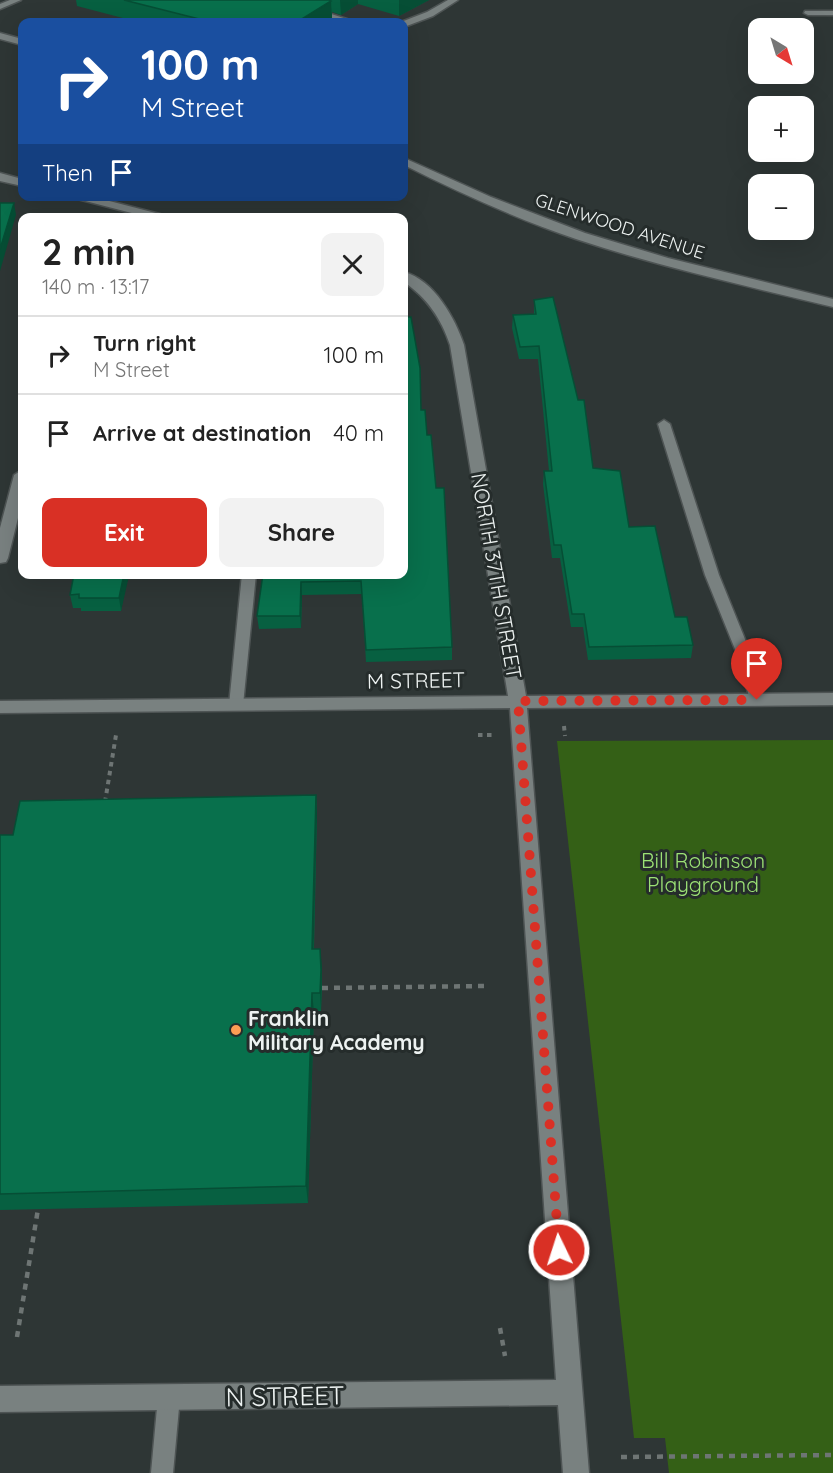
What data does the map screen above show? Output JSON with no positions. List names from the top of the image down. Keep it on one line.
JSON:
{"streets":{"street":["GLENWOOD AVENUE","NORTH 37TH STREET","M STREET","N STREET"]},"crossings":[["NORTH 37TH STREET","M STREET"],["NORTH 37TH STREET","N STREET"]],"parks":["Bill Robinson Playground"],"places":["Franklin Military Academy"],"north":"bottom right","page":{"map_buttons":["+","−"],"turn":["100 m","M Street"],"then":"Then","heading":["2 min","140 m · 13:17"],"list":[{"name":"Turn right","note":"M Street","value":"100 m"},{"name":"Arrive at destination","value":"40 m"}],"buttons":["Exit","Share"]}}
